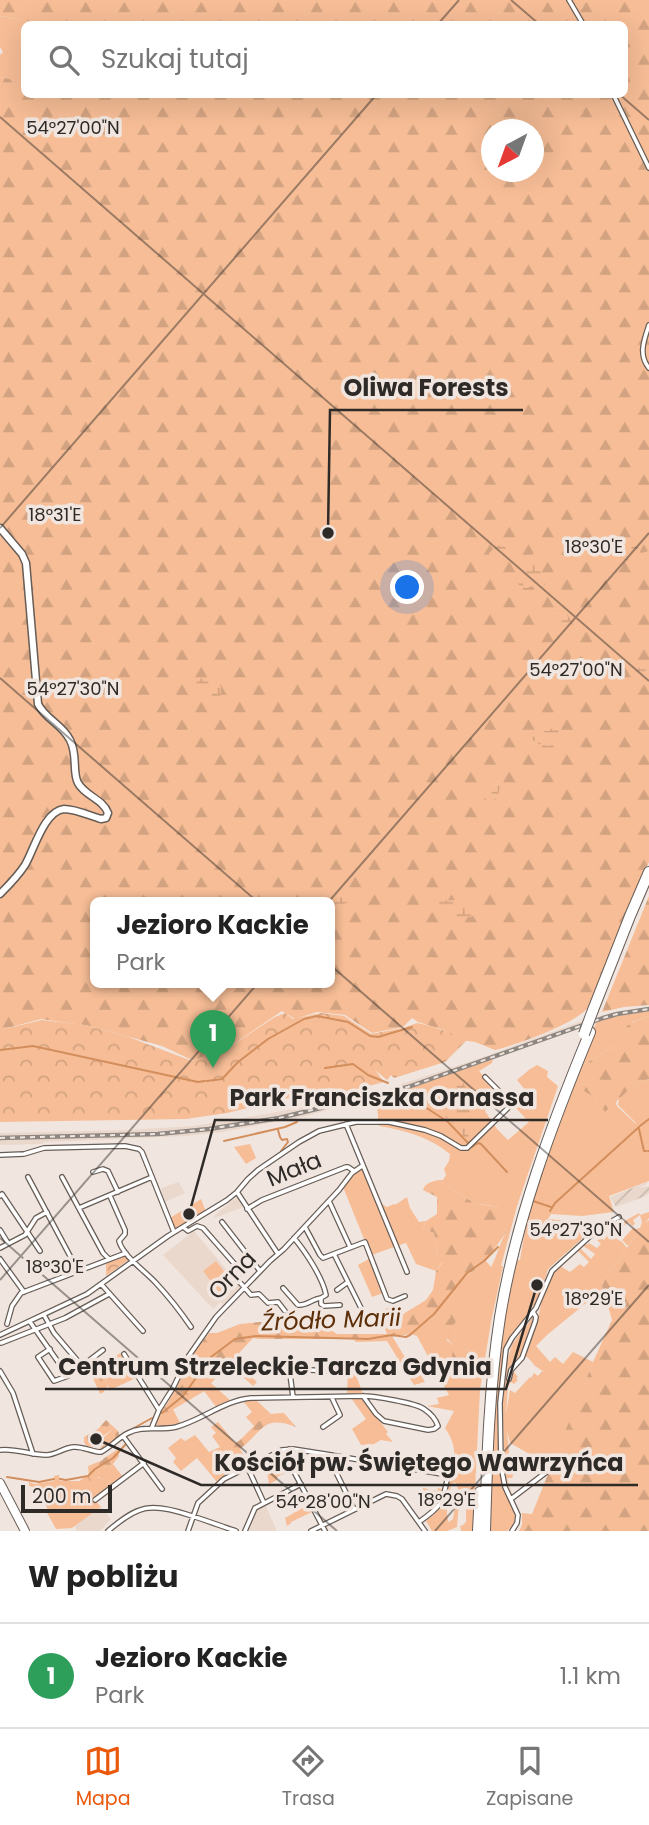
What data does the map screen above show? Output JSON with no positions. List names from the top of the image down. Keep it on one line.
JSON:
{"streets":{"street":["Mała","Orna"]},"crossings":[["Mała","Orna"]],"water":["Źródło Marii"],"places":["Oliwa Forests","Park Franciszka Ornassa","Centrum Strzeleckie Tarcza Gdynia","Kościół pw. Świętego Wawrzyńca"],"scale_bar":"200 m","north":"bottom left","page":{"search":"Szukaj tutaj","popup":["Jezioro Kackie","Park"],"pins":"1","scale":"200 m","heading":"W pobliżu","list":[{"mark":"1","name":"Jezioro Kackie","note":"Park","value":"1.1 km"}],"nav":["Mapa","Trasa","Zapisane"]},"coordinates":["54°27'00\"N","18°31'E","18°30'E","54°27'30\"N","18°29'E","54°28'00\"N"]}
